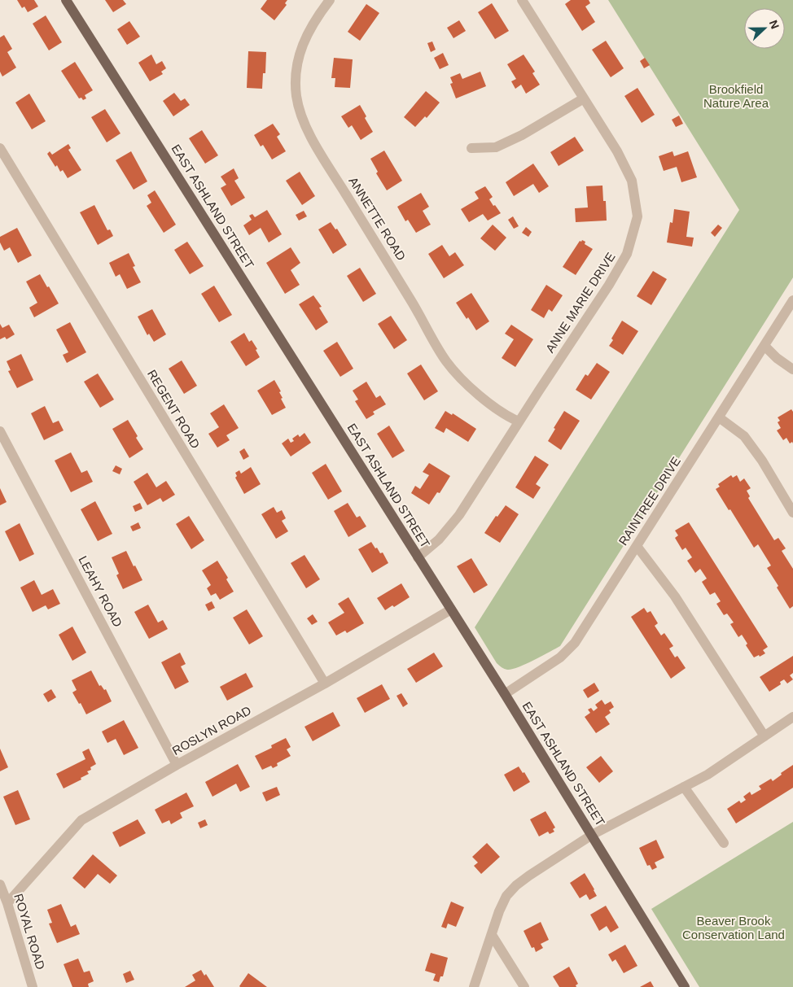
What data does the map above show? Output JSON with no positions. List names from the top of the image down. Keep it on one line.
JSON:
{"streets":{"main road":["EAST ASHLAND STREET"],"street":["ANNETTE ROAD","ANNE MARIE DRIVE","REGENT ROAD","RAINTREE DRIVE","LEAHY ROAD","ROSLYN ROAD","ROYAL ROAD"]},"crossings":[["EAST ASHLAND STREET","ANNE MARIE DRIVE"],["EAST ASHLAND STREET","RAINTREE DRIVE"],["EAST ASHLAND STREET","ROSLYN ROAD"],["ANNETTE ROAD","ANNE MARIE DRIVE"],["REGENT ROAD","ROSLYN ROAD"],["LEAHY ROAD","ROSLYN ROAD"],["ROSLYN ROAD","ROYAL ROAD"]],"parks":["Brookfield Nature Area","Beaver Brook Conservation Land"],"north":"right"}
